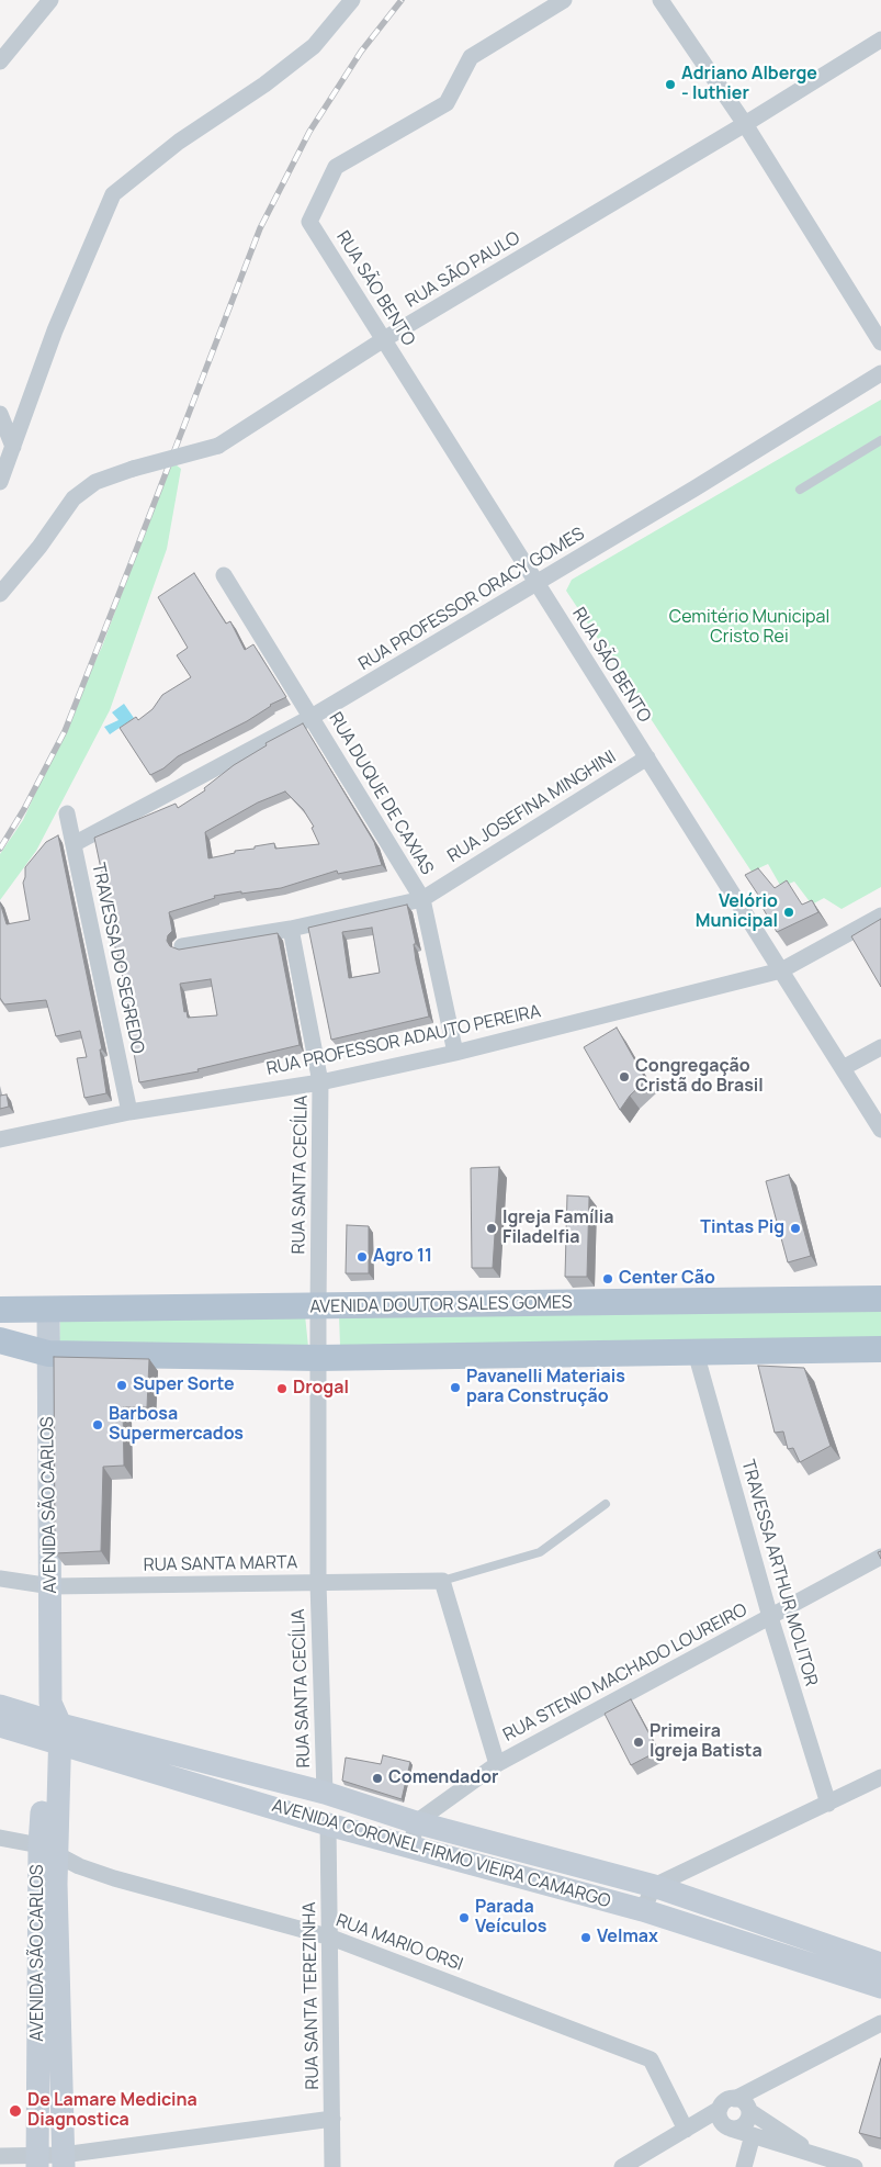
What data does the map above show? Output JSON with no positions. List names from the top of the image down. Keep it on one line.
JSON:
{"streets":{"main road":["AVENIDA DOUTOR SALES GOMES","AVENIDA SÃO CARLOS","AVENIDA CORONEL FIRMO VIEIRA CAMARGO"],"street":["RUA SÃO PAULO","RUA SÃO BENTO","RUA PROFESSOR ORACY GOMES","RUA DUQUE DE CAXIAS","RUA JOSEFINA MINGHINI","TRAVESSA DO SEGREDO","RUA PROFESSOR ADAUTO PEREIRA","RUA SANTA CECÍLIA","RUA SANTA MARTA","TRAVESSA ARTHUR MOLITOR","RUA STENIO MACHADO LOUREIRO","RUA MARIO ORSI","RUA SANTA TEREZINHA"]},"crossings":[["RUA SÃO PAULO","RUA SÃO BENTO"],["RUA SÃO BENTO","RUA PROFESSOR ORACY GOMES"],["RUA SÃO BENTO","RUA JOSEFINA MINGHINI"],["RUA SÃO BENTO","RUA PROFESSOR ADAUTO PEREIRA"],["RUA PROFESSOR ORACY GOMES","RUA DUQUE DE CAXIAS"],["RUA PROFESSOR ORACY GOMES","TRAVESSA DO SEGREDO"],["RUA DUQUE DE CAXIAS","RUA JOSEFINA MINGHINI"],["RUA DUQUE DE CAXIAS","RUA PROFESSOR ADAUTO PEREIRA"],["RUA JOSEFINA MINGHINI","RUA SANTA CECÍLIA"],["TRAVESSA DO SEGREDO","RUA PROFESSOR ADAUTO PEREIRA"],["RUA PROFESSOR ADAUTO PEREIRA","RUA SANTA CECÍLIA"],["RUA SANTA CECÍLIA","AVENIDA DOUTOR SALES GOMES"],["RUA SANTA CECÍLIA","RUA SANTA MARTA"],["RUA SANTA CECÍLIA","AVENIDA CORONEL FIRMO VIEIRA CAMARGO"],["AVENIDA DOUTOR SALES GOMES","AVENIDA SÃO CARLOS"],["AVENIDA SÃO CARLOS","RUA SANTA MARTA"],["AVENIDA SÃO CARLOS","AVENIDA CORONEL FIRMO VIEIRA CAMARGO"],["AVENIDA SÃO CARLOS","RUA MARIO ORSI"],["TRAVESSA ARTHUR MOLITOR","RUA STENIO MACHADO LOUREIRO"],["RUA STENIO MACHADO LOUREIRO","AVENIDA CORONEL FIRMO VIEIRA CAMARGO"],["AVENIDA CORONEL FIRMO VIEIRA CAMARGO","RUA SANTA TEREZINHA"],["RUA MARIO ORSI","RUA SANTA TEREZINHA"]],"parks":["Cemitério Municipal Cristo Rei"],"places":["Adriano Alberge - luthier","Velório Municipal","Congregação Cristã do Brasil","Igreja Família Filadelfia","Tintas Pig","Agro 11","Center Cão","Super Sorte","Pavanelli Materiais para Construção","Drogal","Barbosa Supermercados","Primeira Igreja Batista","Comendador","Parada Veículos","Velmax","De Lamare Medicina Diagnostica"]}
